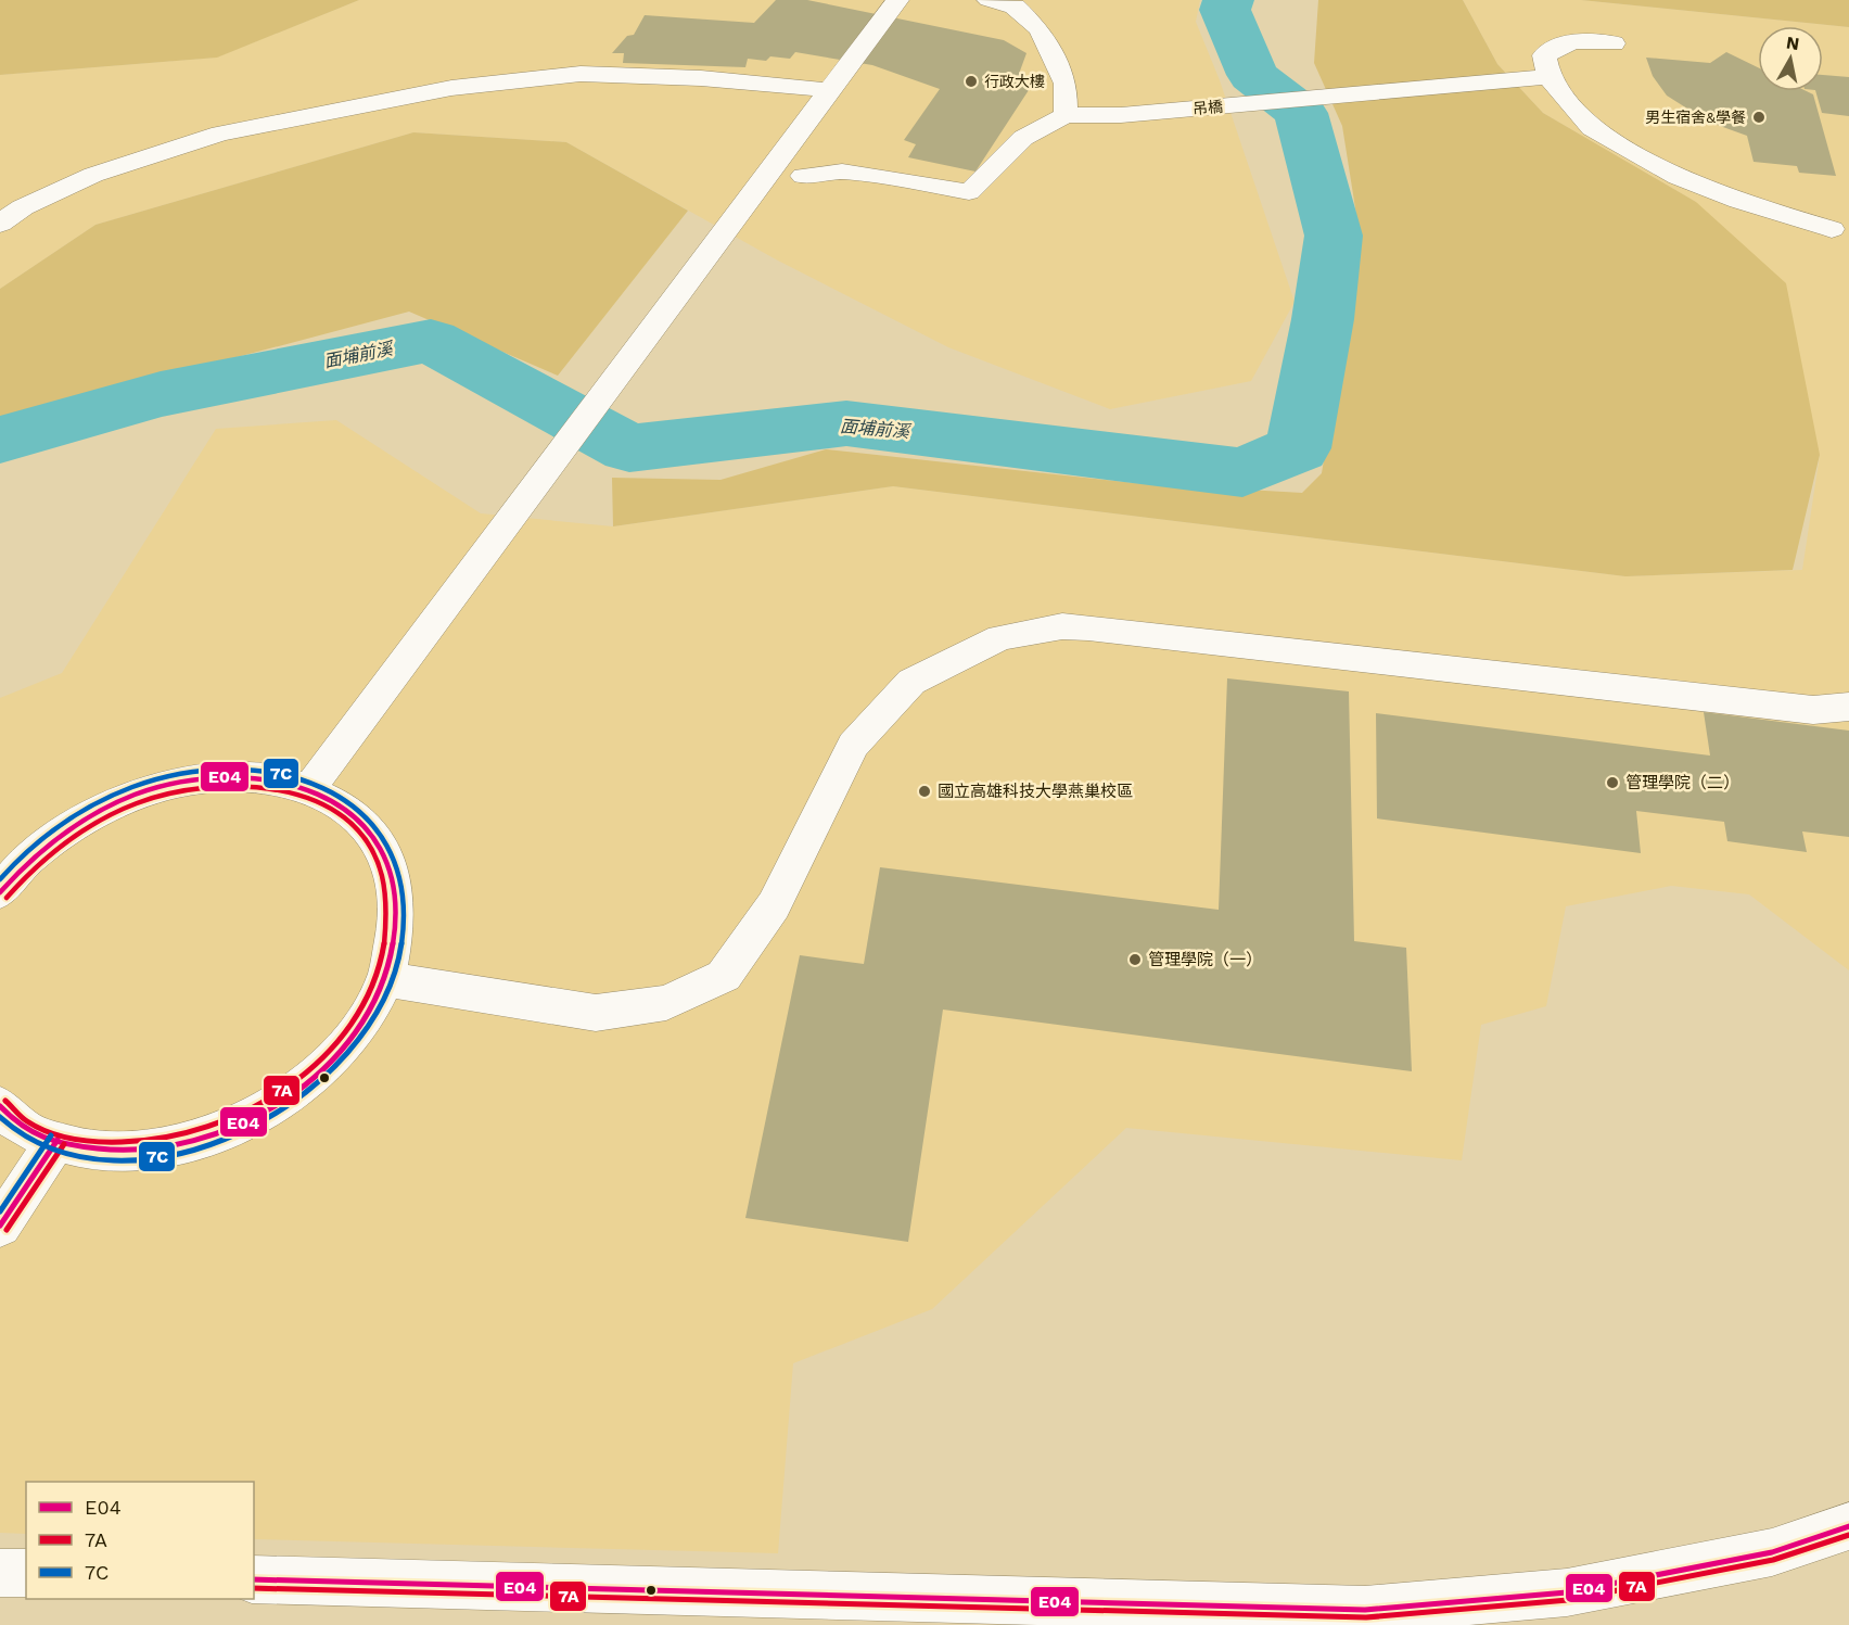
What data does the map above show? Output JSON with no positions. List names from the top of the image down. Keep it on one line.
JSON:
{"streets":{"street":["吊橋"]},"water":["面埔前溪"],"places":["行政大樓","男生宿舍&學餐","管理學院（二）","國立高雄科技大學燕巢校區","管理學院（一）"],"lines":["transit line 7C","transit line E04","transit line 7A"],"legend":["E04","7A","7C"],"north":"top"}
